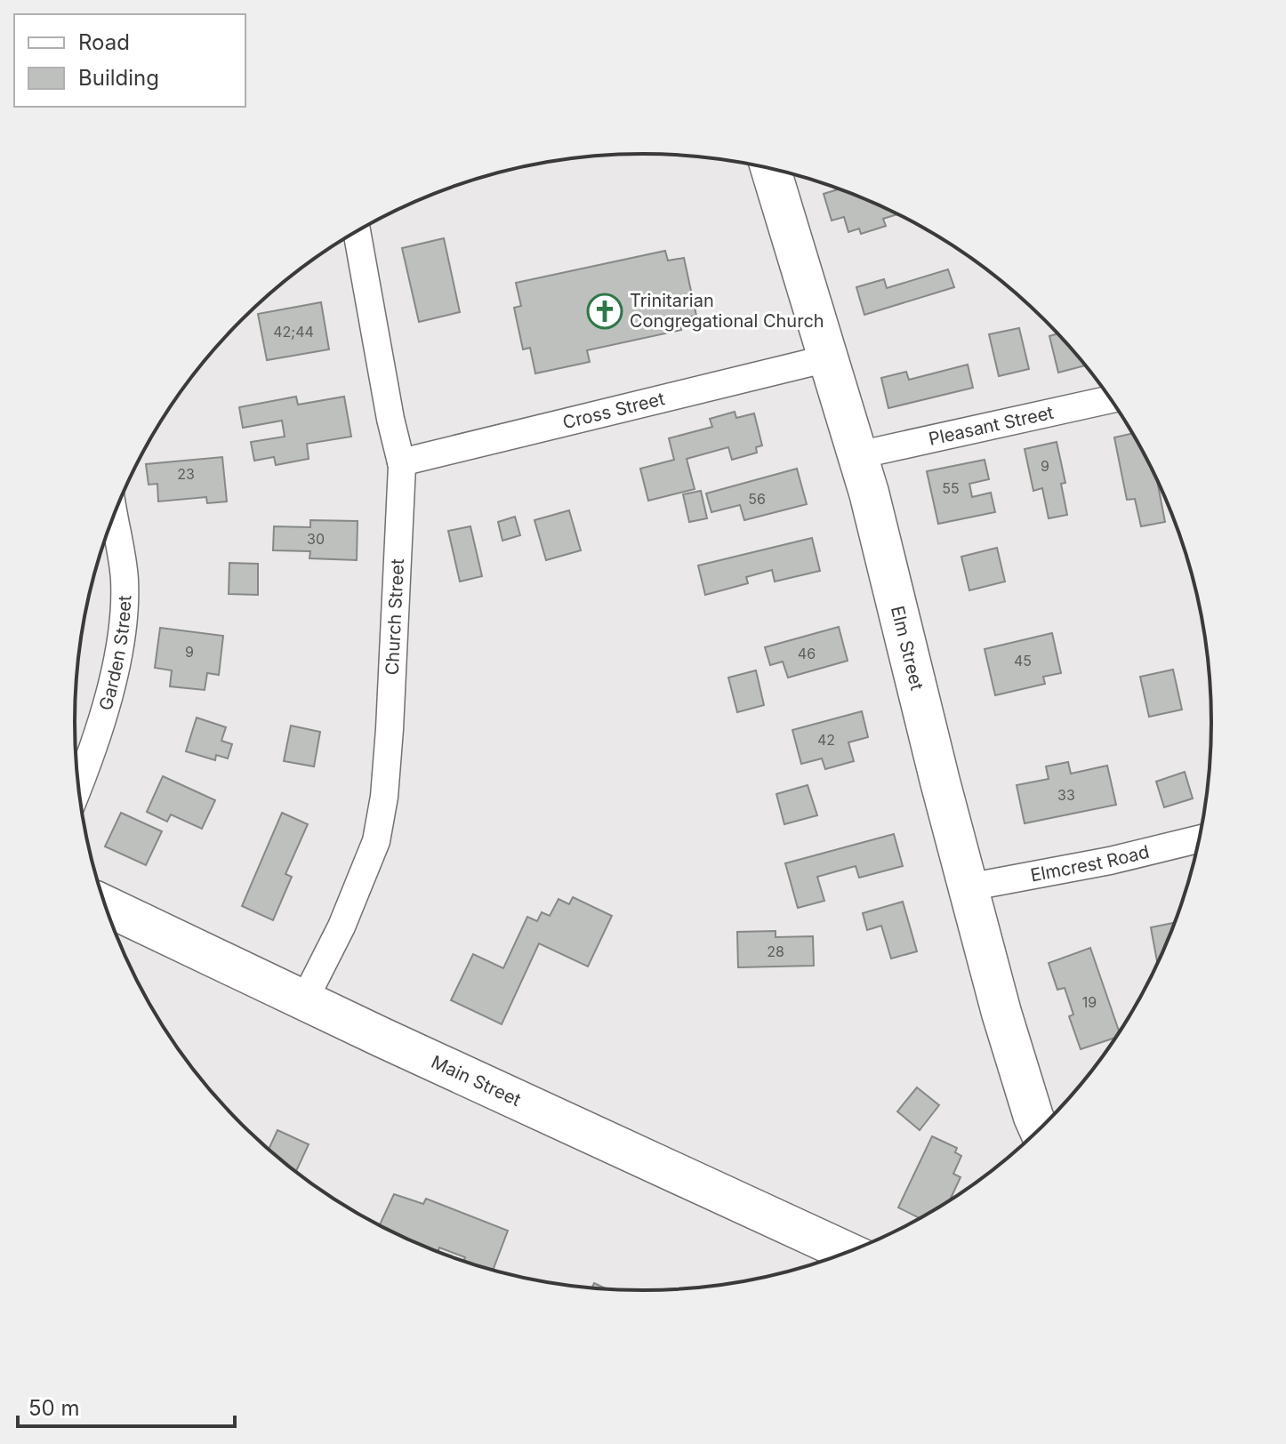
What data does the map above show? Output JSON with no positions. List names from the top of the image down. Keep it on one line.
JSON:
{"streets":{"street":["Cross Street","Pleasant Street","Church Street","Elm Street","Garden Street","Elmcrest Road","Main Street"]},"crossings":[["Cross Street","Church Street"],["Cross Street","Elm Street"],["Pleasant Street","Elm Street"],["Church Street","Main Street"],["Elm Street","Elmcrest Road"]],"places":{"church":["Trinitarian Congregational Church"]},"house_numbers":["42;44","9","23","55","56","30","9","46","45","42","33","28","19"],"legend":["Road","Building"],"scale_bar":"50 m"}
